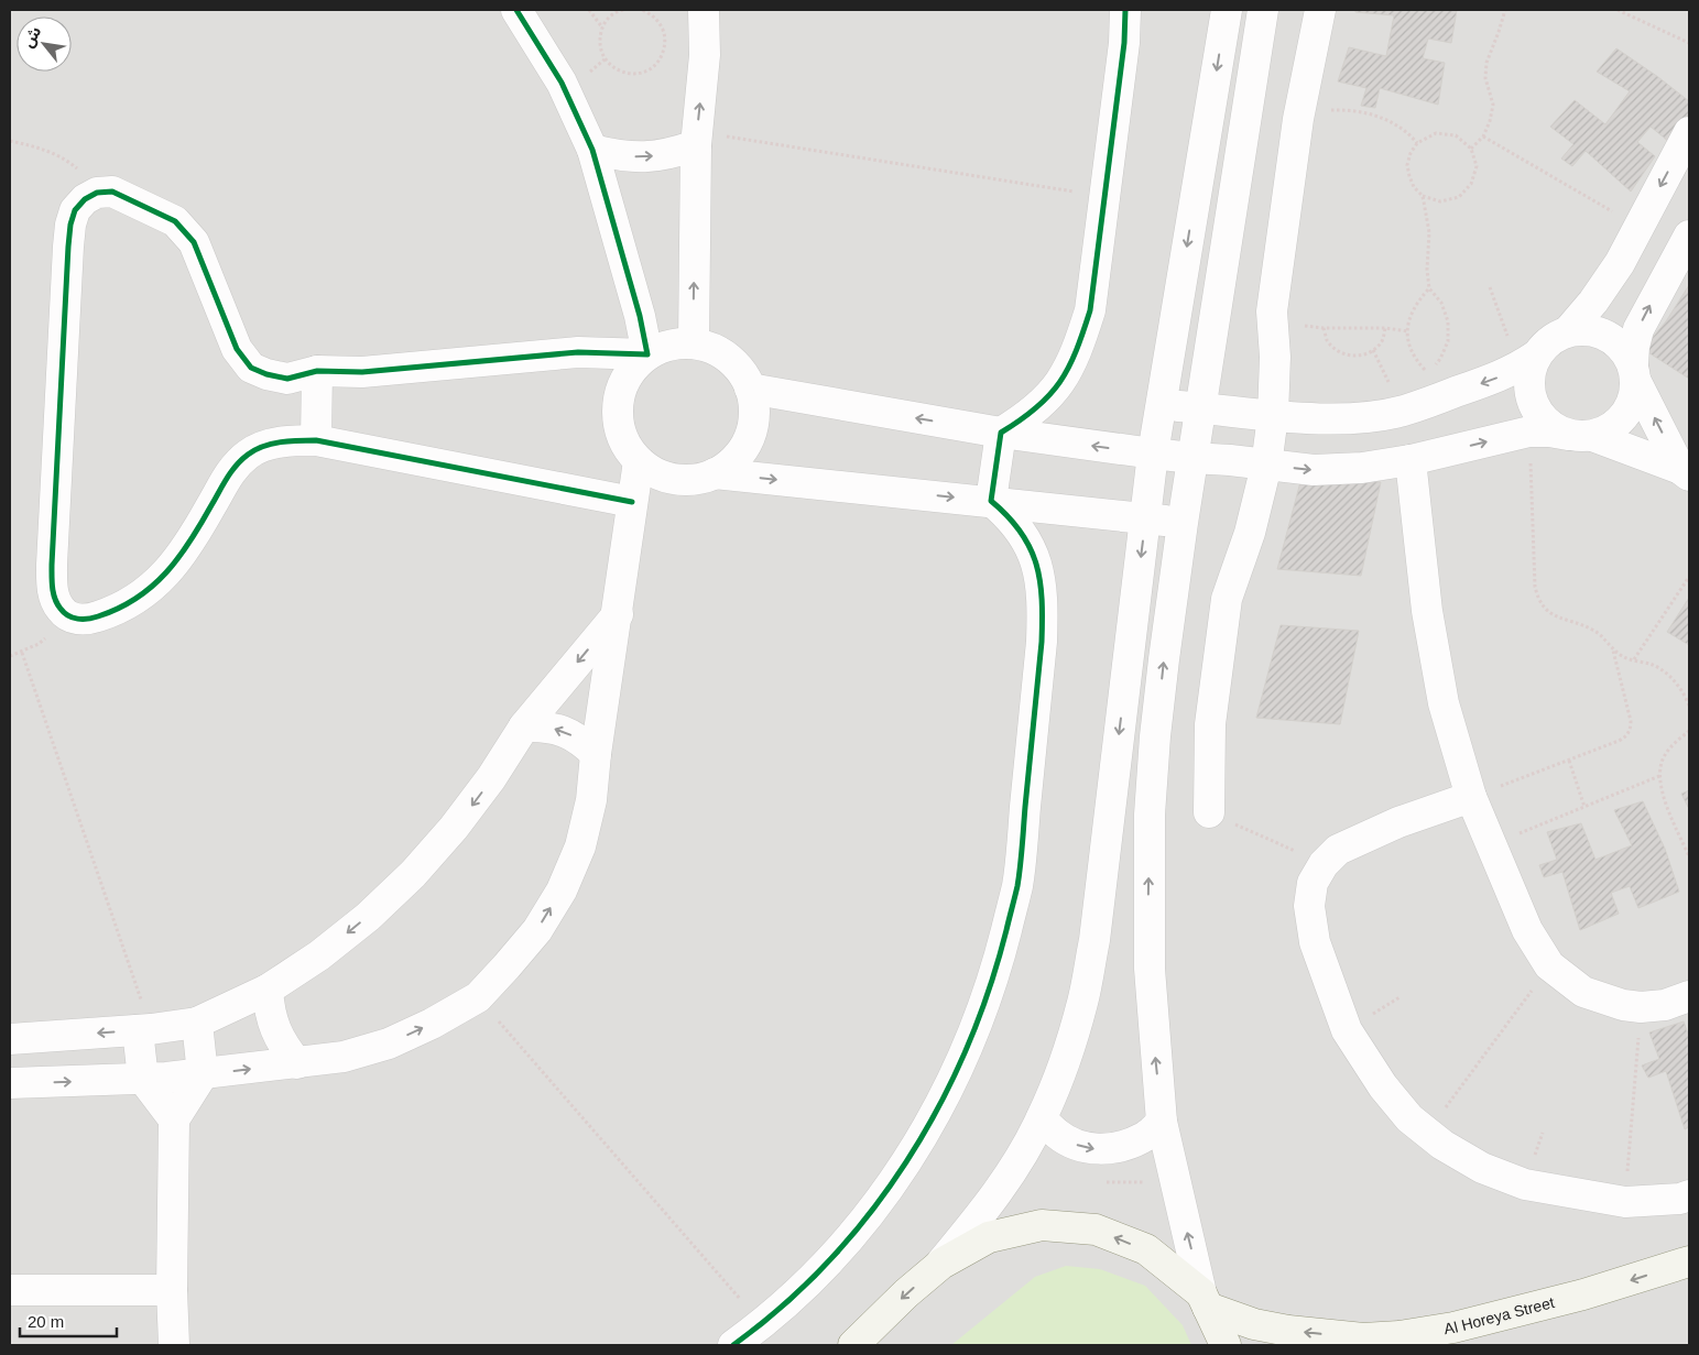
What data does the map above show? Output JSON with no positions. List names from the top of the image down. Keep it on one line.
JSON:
{"streets":{"main road":["Al Horeya Street"]},"one_way":["Al Horeya Street"],"scale_bar":"20 m","north":"top left"}
